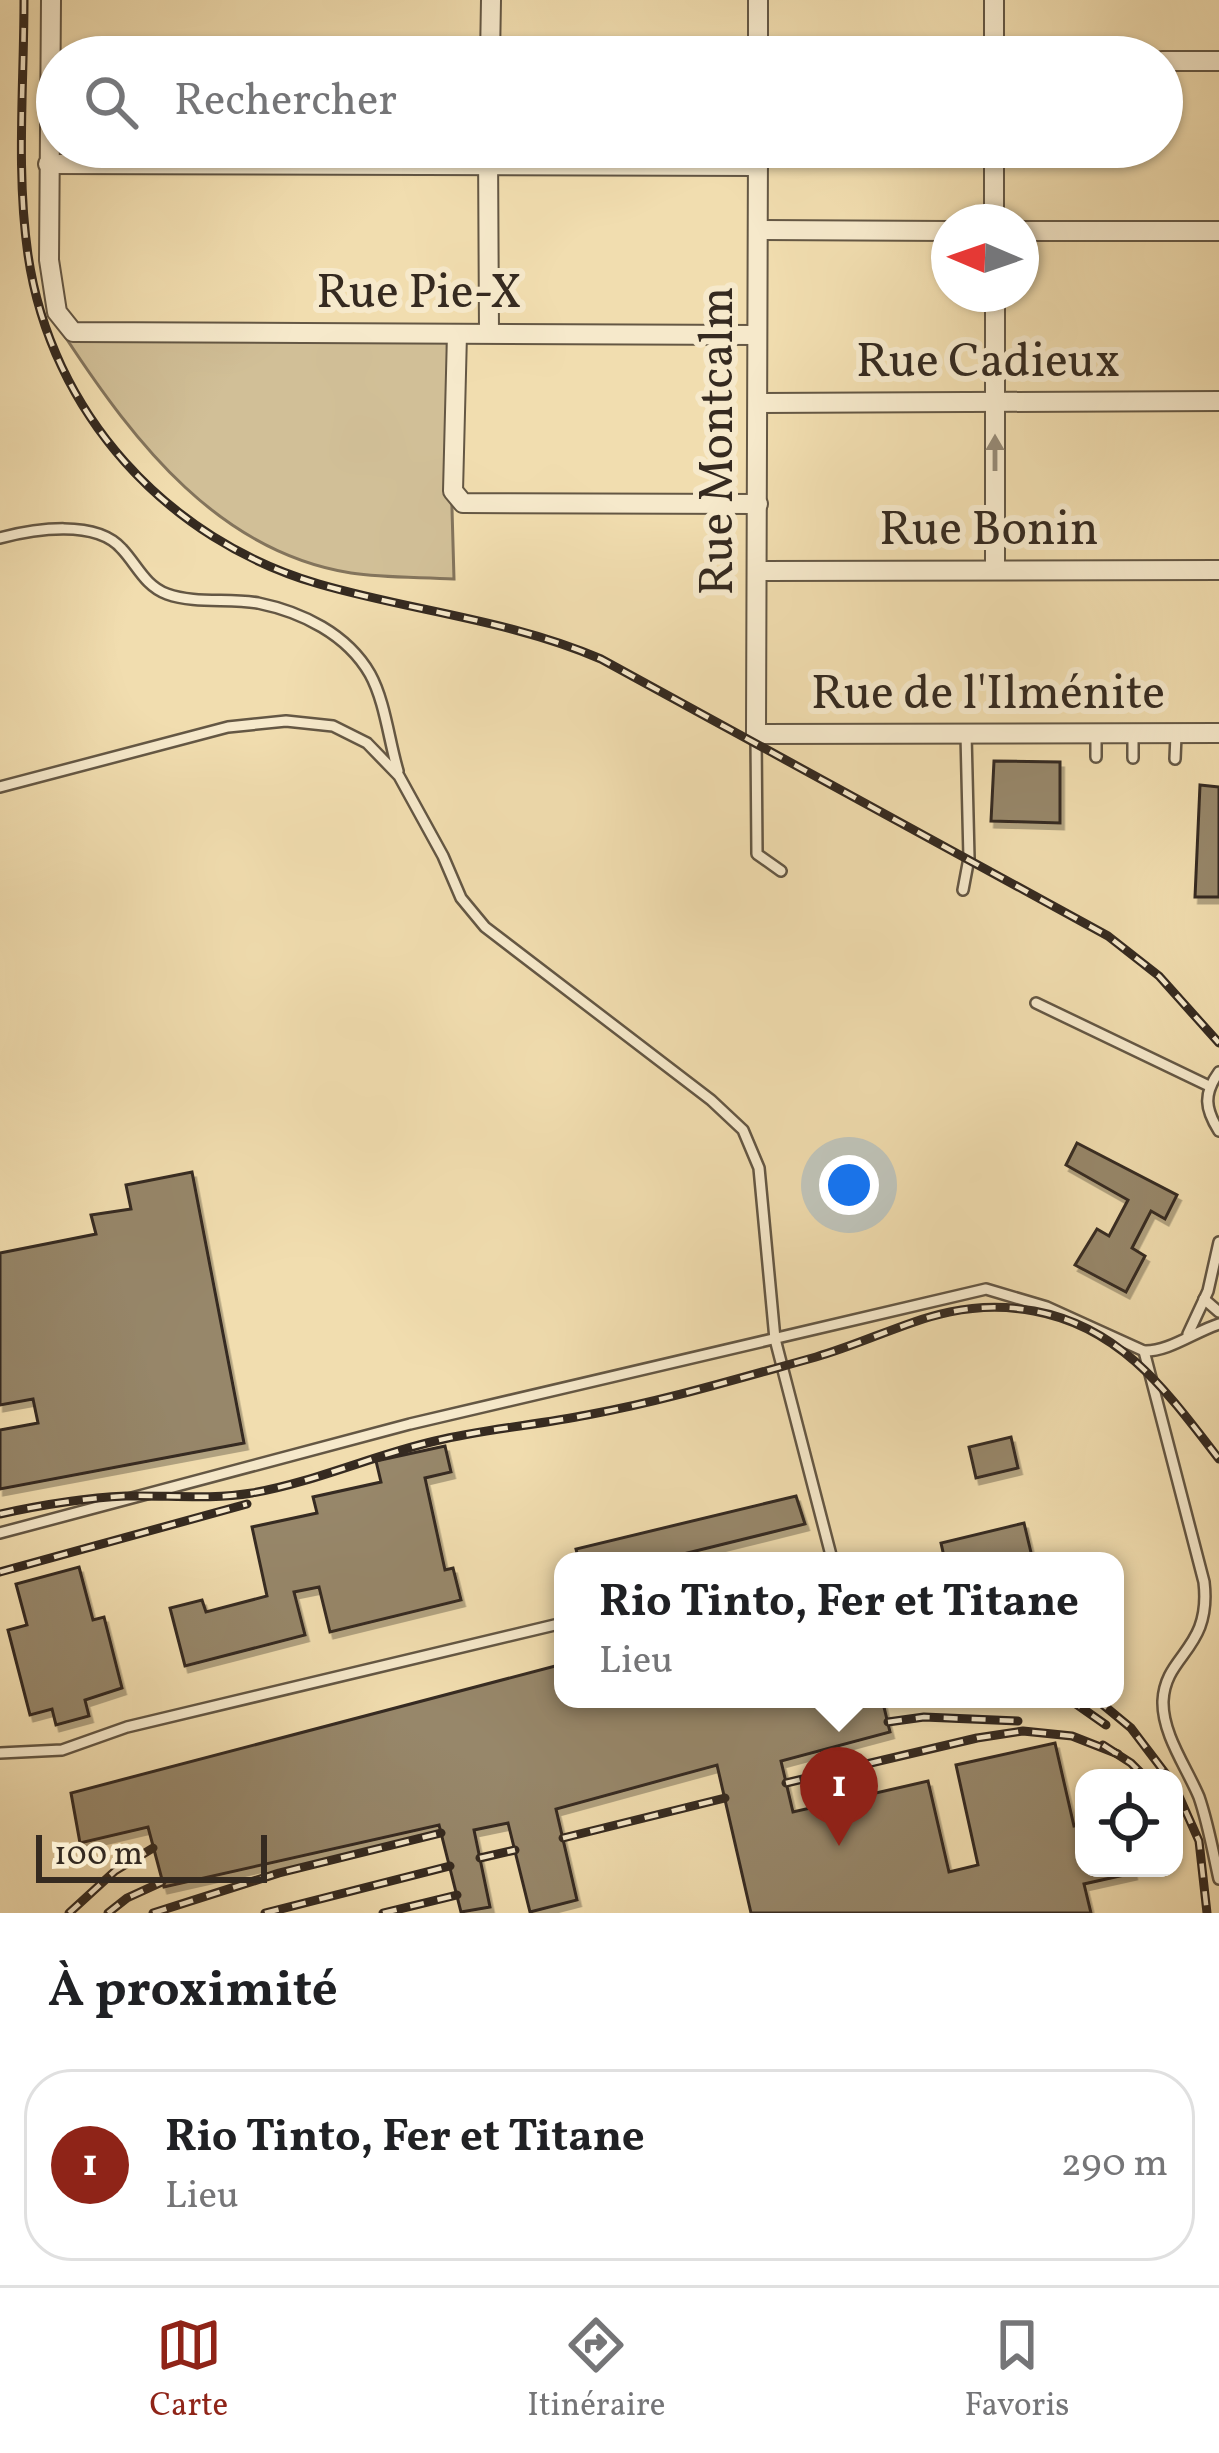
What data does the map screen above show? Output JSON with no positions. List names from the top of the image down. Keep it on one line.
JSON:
{"streets":{"street":["Rue Pie-X","Rue Cadieux","Rue Montcalm","Rue Bonin","Rue de l'Ilménite"]},"crossings":[["Rue Pie-X","Rue Montcalm"],["Rue Cadieux","Rue Montcalm"],["Rue Montcalm","Rue Bonin"],["Rue Montcalm","Rue de l'Ilménite"]],"scale_bar":"100 m","north":"left","page":{"search":"Rechercher","popup":["Rio Tinto, Fer et Titane","Lieu"],"pins":"1","scale":"100 m","heading":"À proximité","list":[{"mark":"1","name":"Rio Tinto, Fer et Titane","note":"Lieu","value":"290 m"}],"nav":["Carte","Itinéraire","Favoris"]}}
